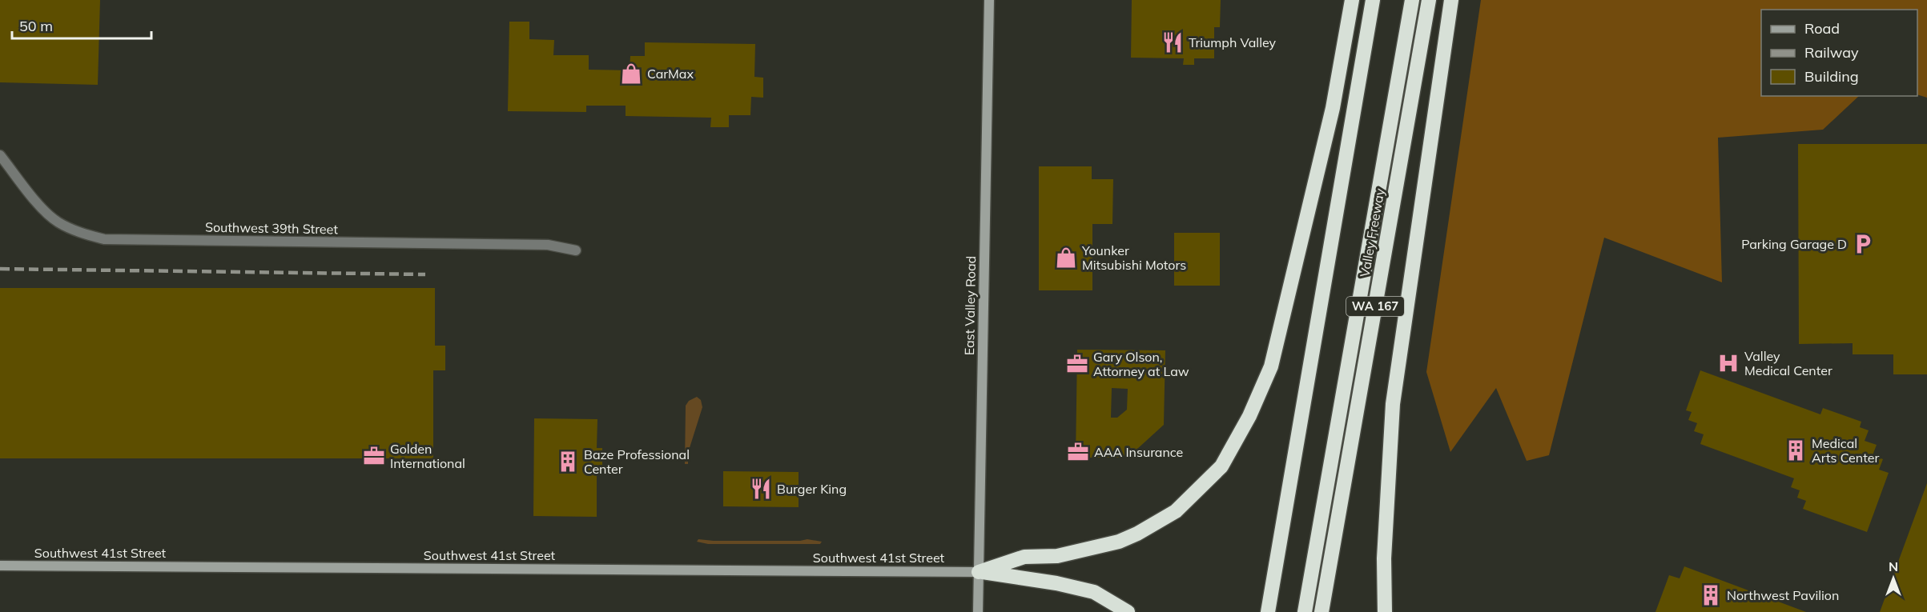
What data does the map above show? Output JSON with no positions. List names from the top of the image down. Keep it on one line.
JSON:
{"streets":{"highway":["Valley Freeway","WA 167"],"main road":["East Valley Road","Southwest 41st Street"],"street":["Southwest 39th Street"]},"crossings":[["East Valley Road","Southwest 41st Street"]],"places":{"restaurant":["Triumph Valley","Burger King"],"shop":["CarMax","Younker Mitsubishi Motors"],"parking":["Parking Garage D"],"hospital":["Valley Medical Center"],"office":["Gary Olson, Attorney at Law","AAA Insurance","Golden International"],"building":["Medical Arts Center","Baze Professional Center","Northwest Pavilion"]},"legend":["Road","Railway","Building"],"scale_bar":"50 m","north":"top"}
